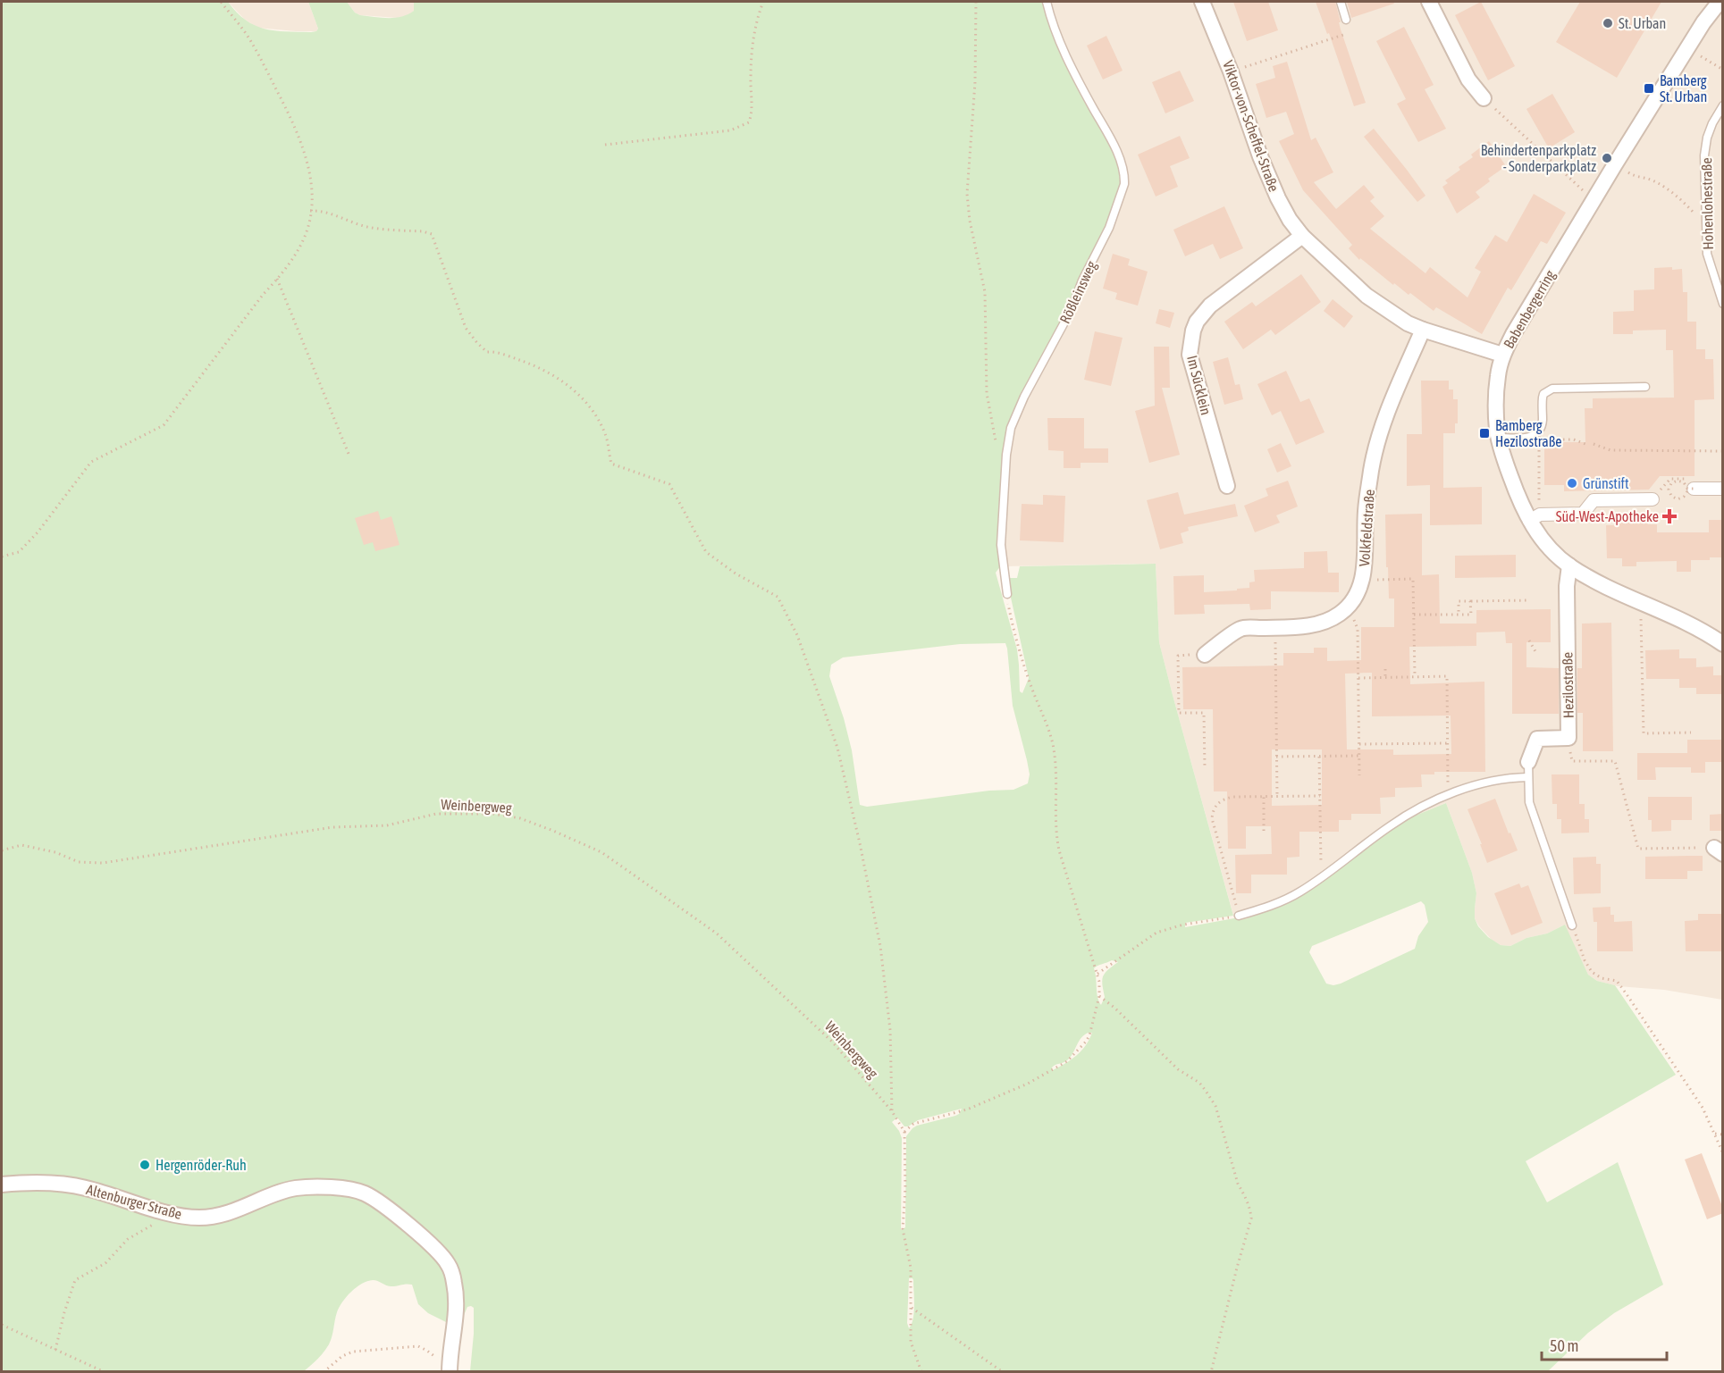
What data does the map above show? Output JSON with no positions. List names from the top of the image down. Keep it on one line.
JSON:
{"streets":{"street":["Viktor-von-Scheffel-Straße","Babenbergerring","Im Sücklein","Volkfeldstraße","Hezilostraße","Altenburger Straße"],"lane":["Hohenlohestraße","Rößleinsweg"],"path":["Weinbergweg"]},"crossings":[["Viktor-von-Scheffel-Straße","Babenbergerring"],["Viktor-von-Scheffel-Straße","Im Sücklein"],["Viktor-von-Scheffel-Straße","Volkfeldstraße"],["Babenbergerring","Hezilostraße"]],"places":{"other":["St. Urban","Behindertenparkplatz - Sonderparkplatz","Grünstift","Hergenröder-Ruh"],"transit":["Bamberg St. Urban","Bamberg Hezilostraße"],"health":["Süd-West-Apotheke"]},"scale_bar":"50 m"}
